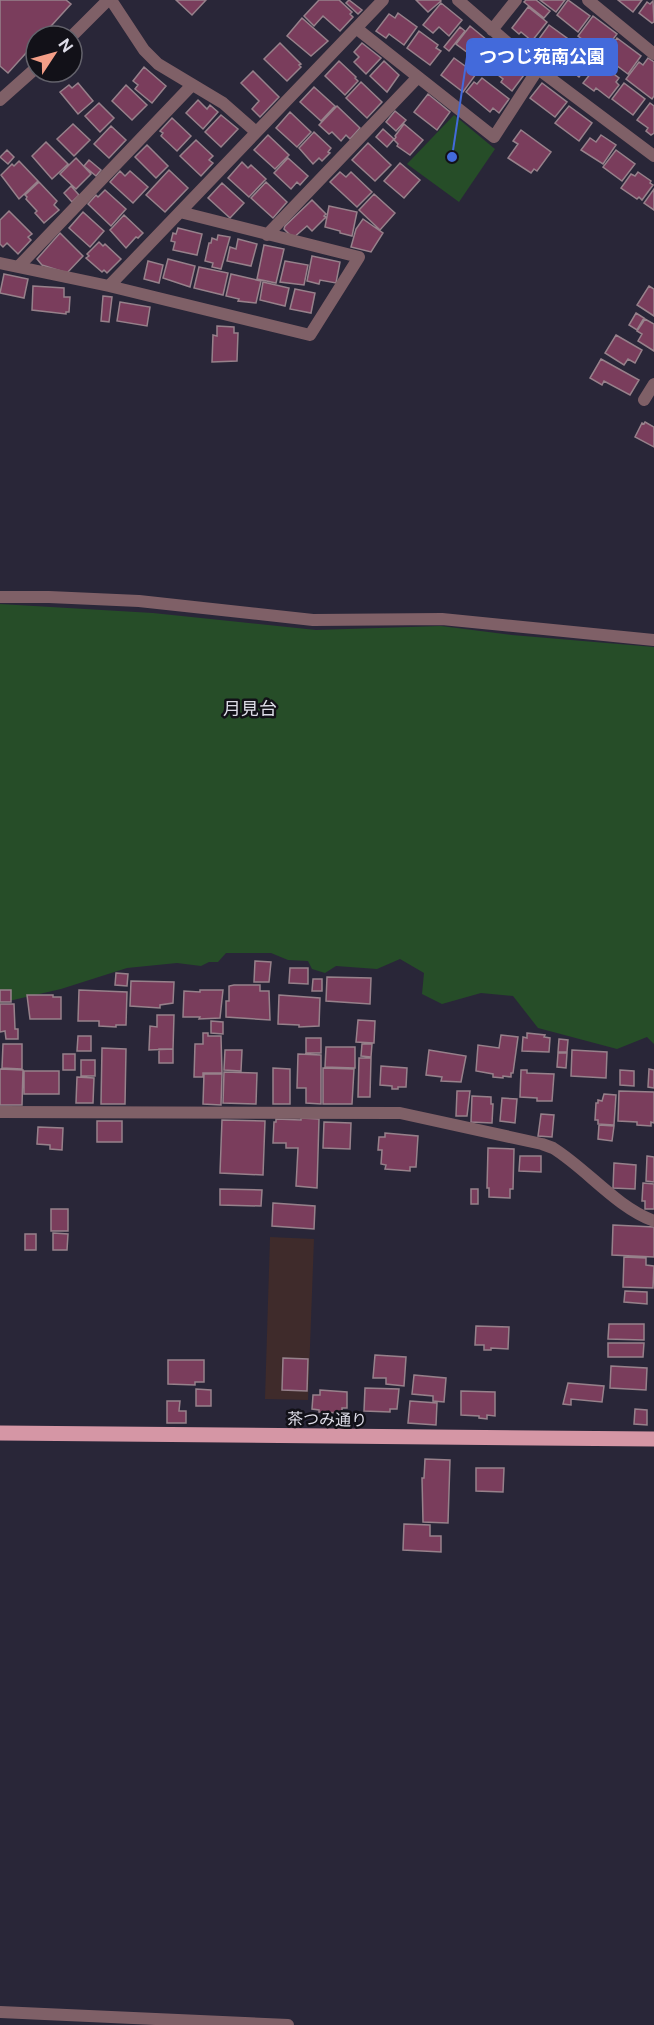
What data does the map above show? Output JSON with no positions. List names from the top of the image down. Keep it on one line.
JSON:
{"streets":{"main road":["茶つみ通り"]},"districts":["月見台"],"places":["つつじ苑南公園"],"north":"top right"}
